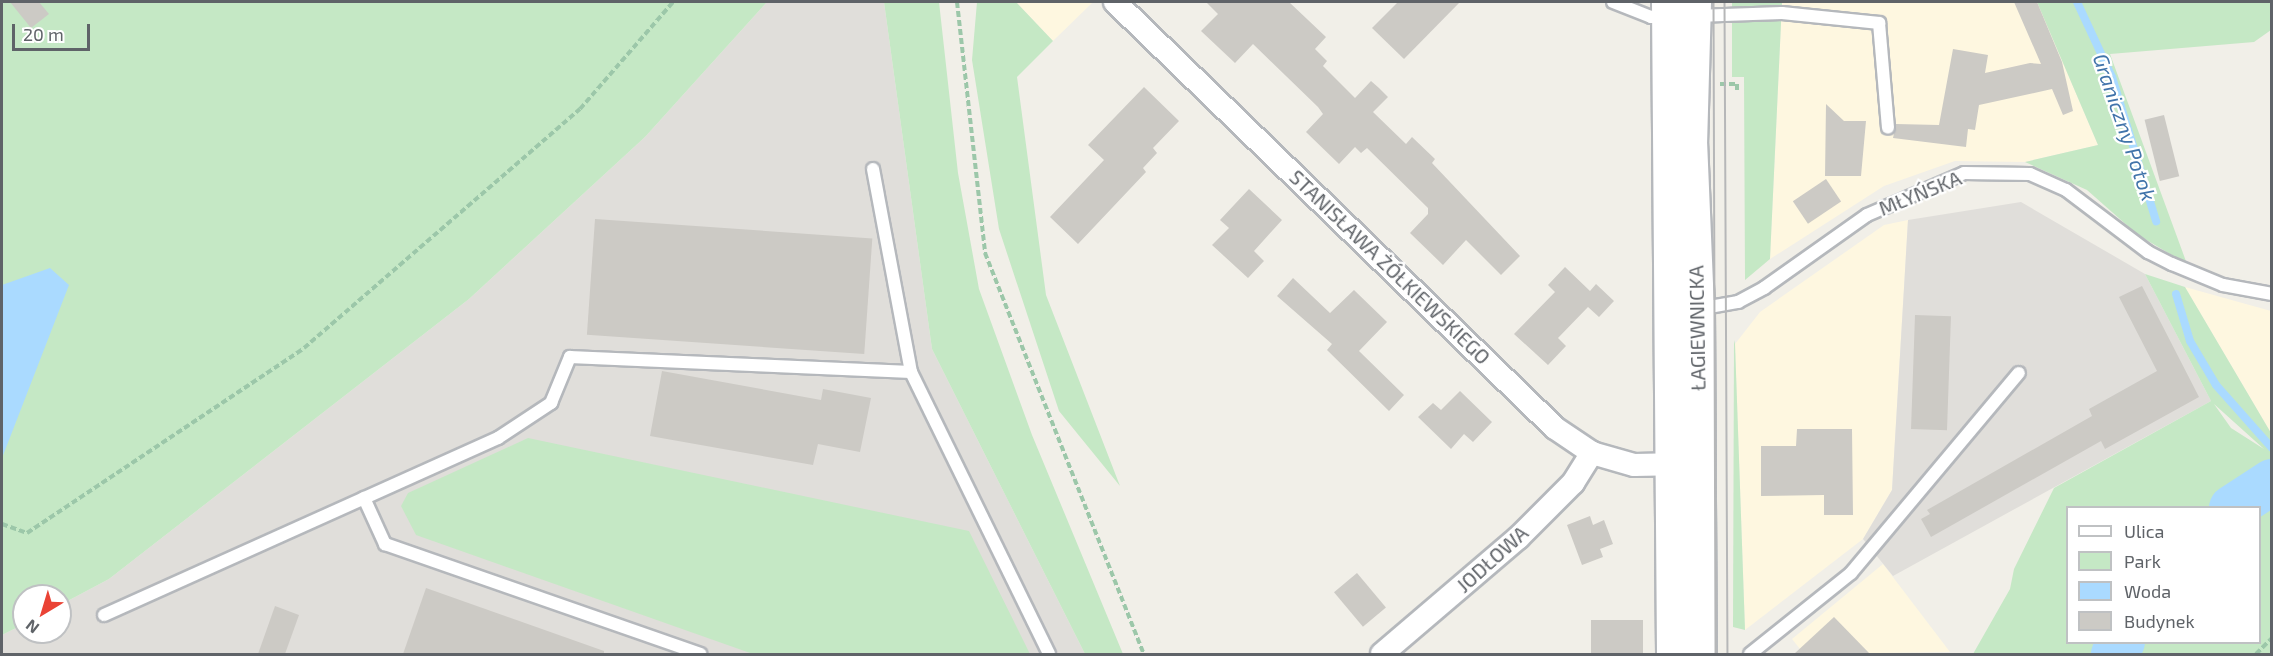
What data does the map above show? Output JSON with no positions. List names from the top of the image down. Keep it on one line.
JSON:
{"streets":{"main road":["ŁAGIEWNICKA"],"street":["STANISŁAWA ŻÓŁKIEWSKIEGO","JODŁOWA"],"lane":["MŁYŃSKA"]},"crossings":[["MŁYŃSKA","ŁAGIEWNICKA"],["STANISŁAWA ŻÓŁKIEWSKIEGO","ŁAGIEWNICKA"],["STANISŁAWA ŻÓŁKIEWSKIEGO","JODŁOWA"]],"water":["Graniczny Potok"],"legend":["Ulica","Park","Woda","Budynek"],"scale_bar":"20 m","north":"bottom left"}
